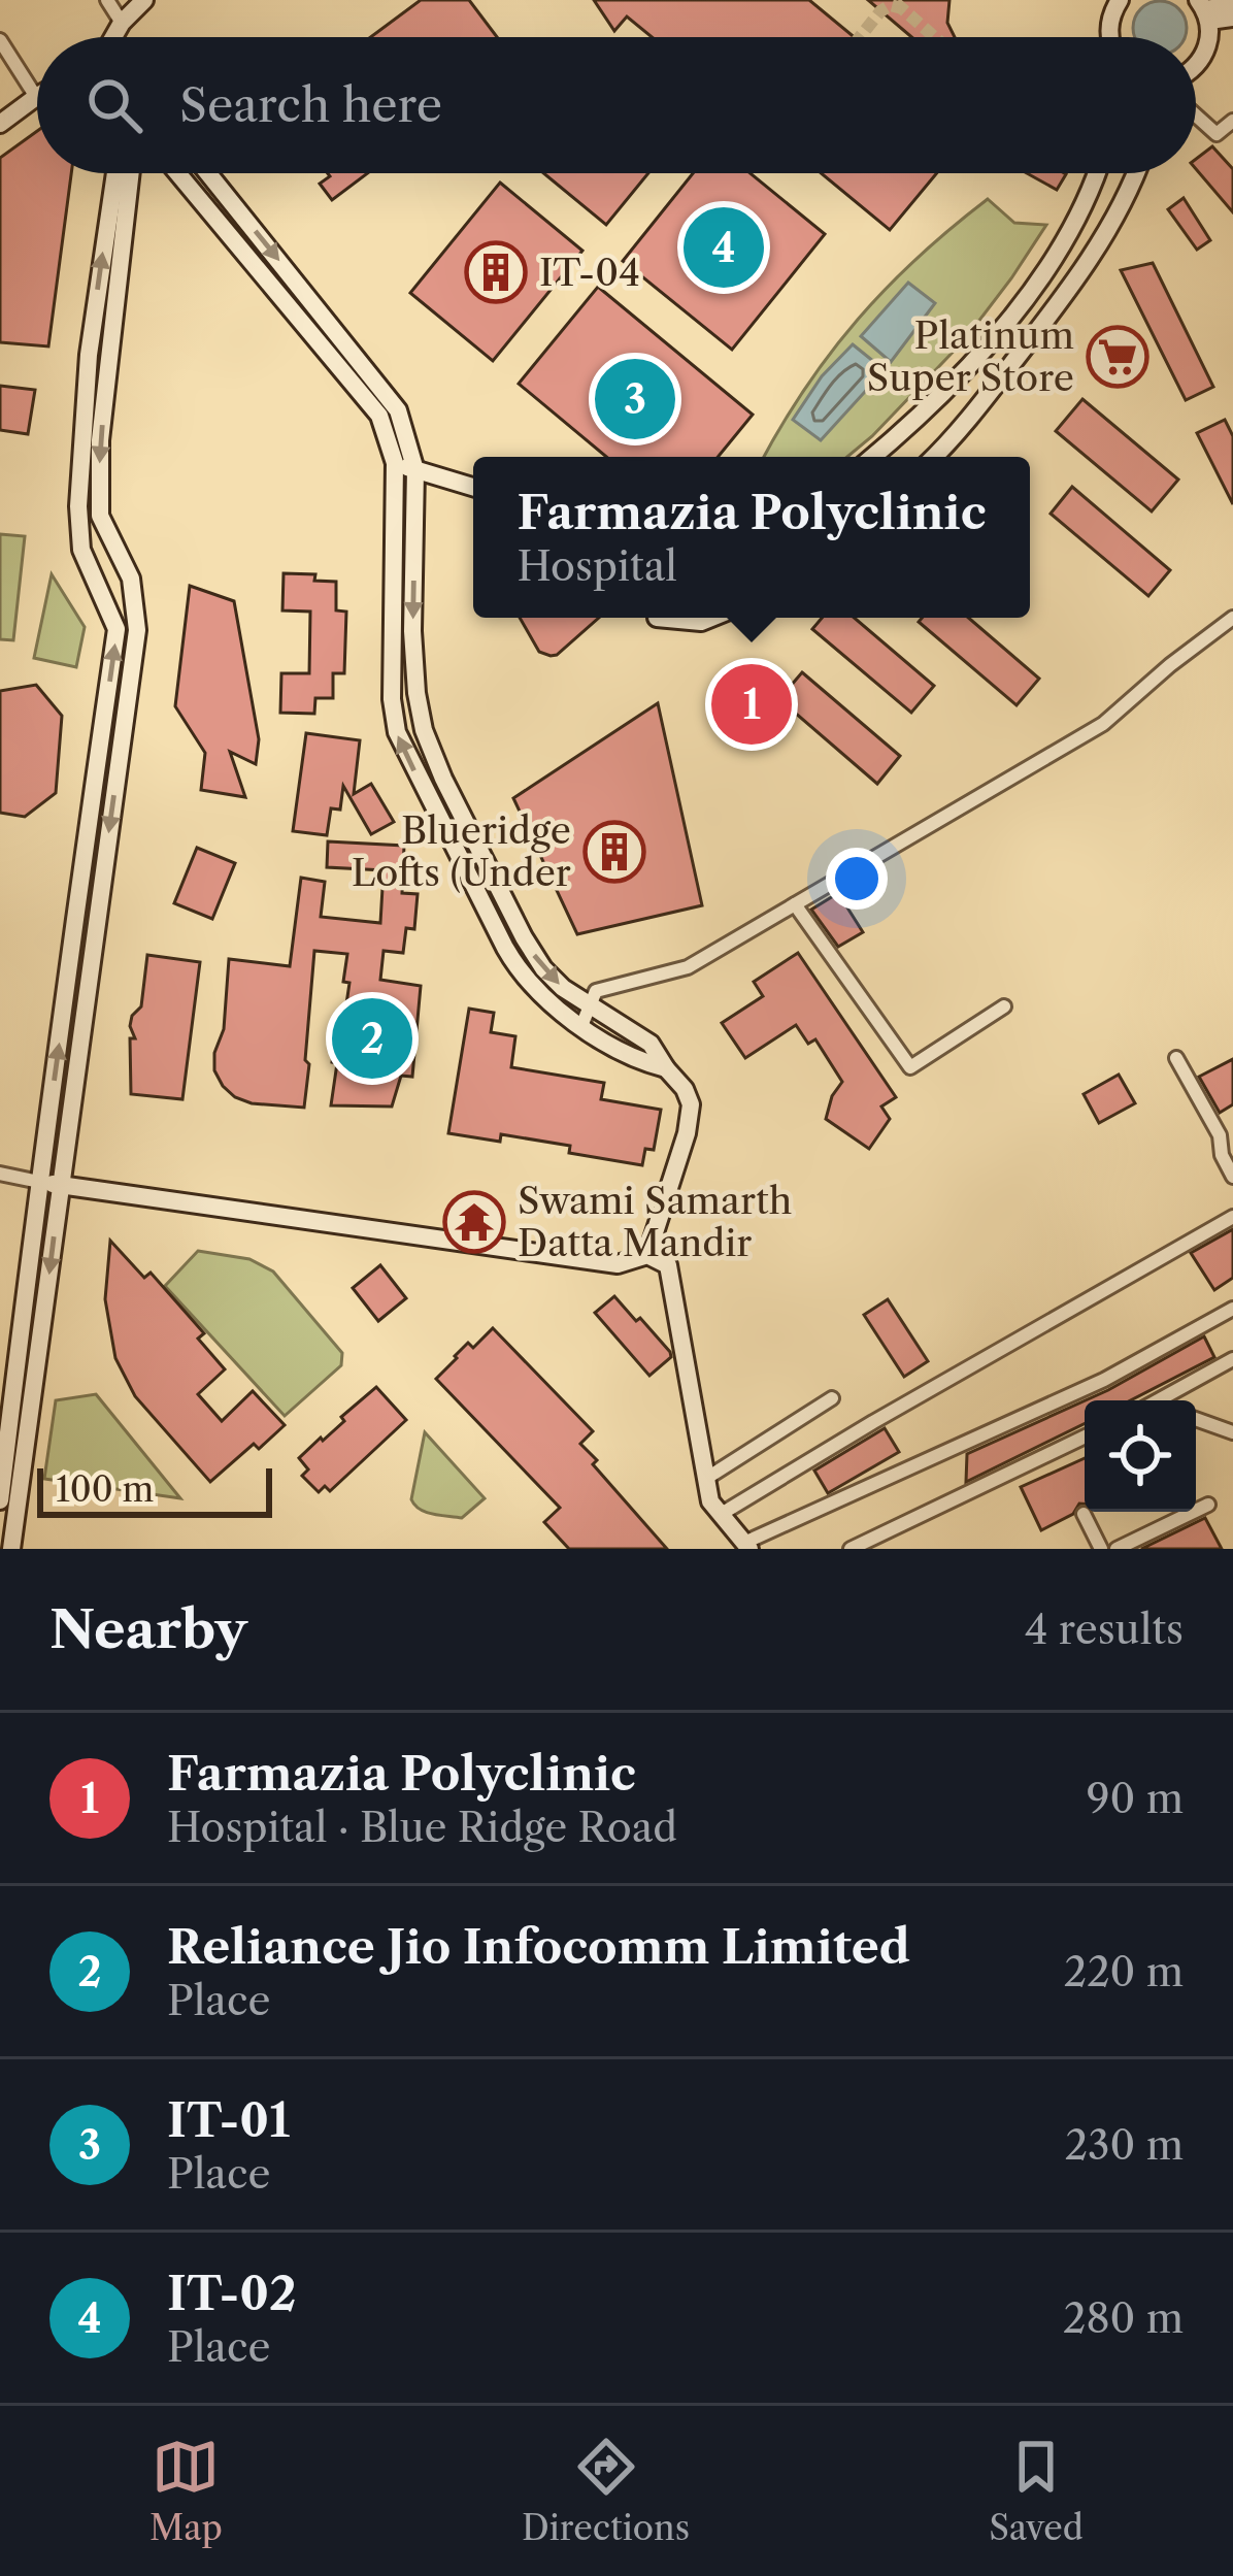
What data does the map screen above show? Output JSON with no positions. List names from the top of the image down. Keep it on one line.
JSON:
{"places":{"building":["IT-04","Blueridge Lofts (Under"],"supermarket":["Platinum Super Store"],"temple":["Swami Samarth Datta Mandir"]},"scale_bar":"100 m","page":{"search":"Search here","pins":["4","3","1","2"],"popup":["Farmazia Polyclinic","Hospital"],"scale":"100 m","heading":["Nearby","4 results"],"list":[{"mark":"1","name":"Farmazia Polyclinic","note":"Hospital · Blue Ridge Road","value":"90 m"},{"mark":"2","name":"Reliance Jio Infocomm Limited","note":"Place","value":"220 m"},{"mark":"3","name":"IT-01","note":"Place","value":"230 m"},{"mark":"4","name":"IT-02","note":"Place","value":"280 m"}],"nav":["Map","Directions","Saved"]}}
